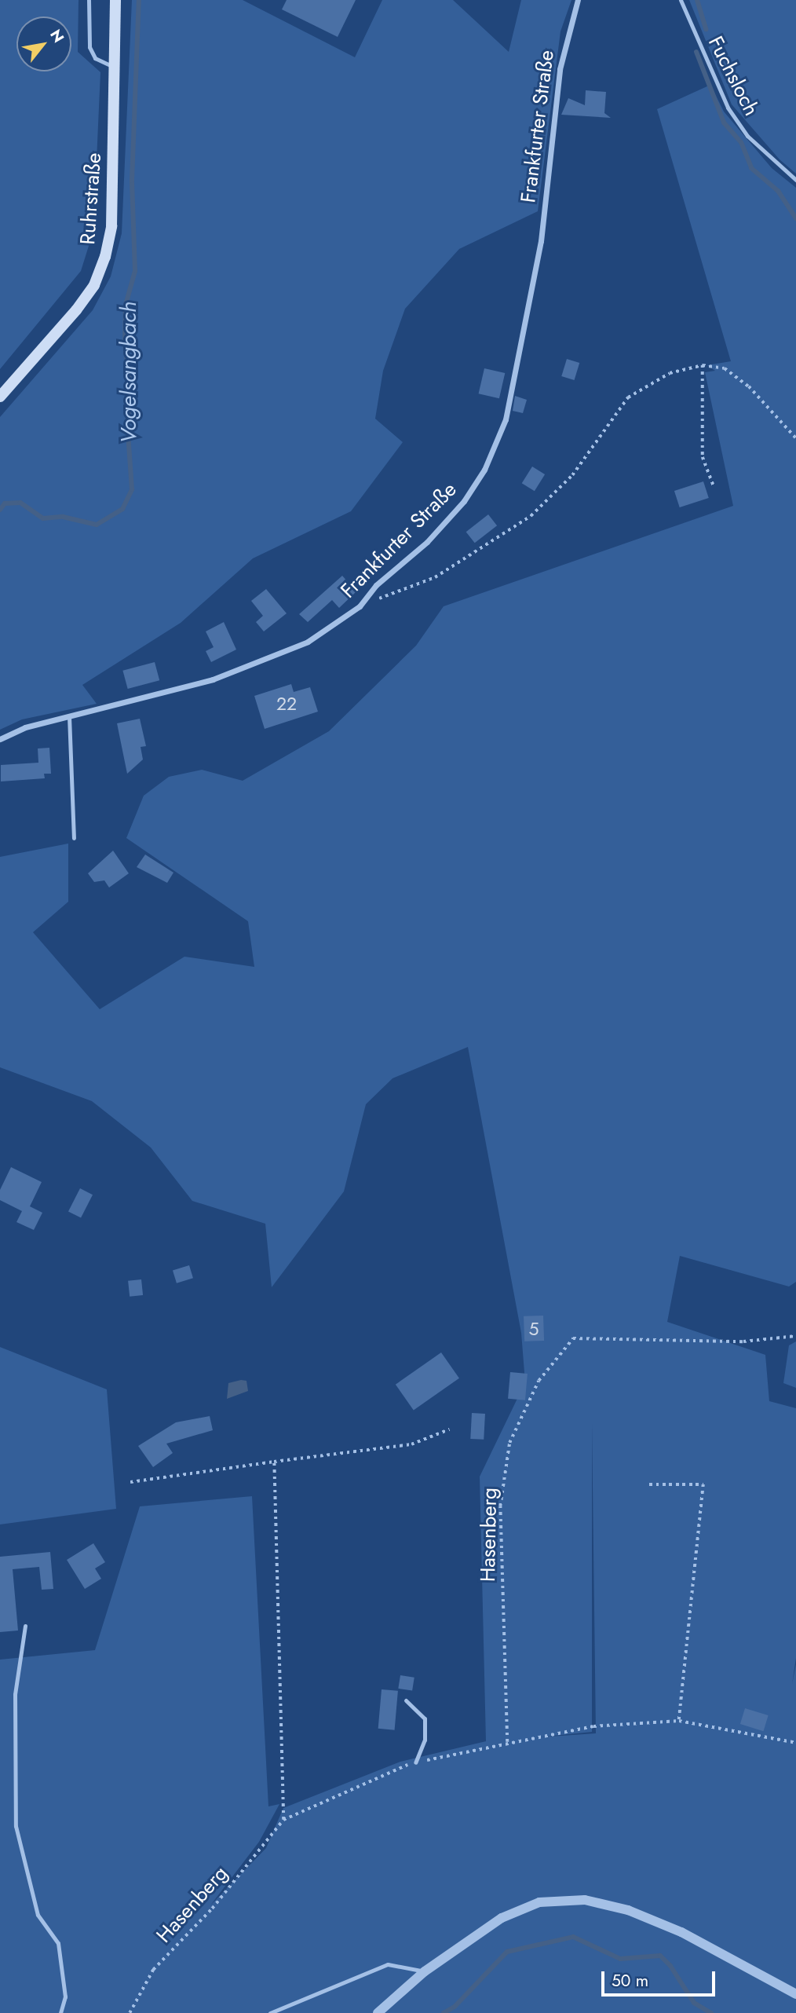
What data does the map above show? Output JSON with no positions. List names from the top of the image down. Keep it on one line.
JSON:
{"streets":{"main road":["Ruhrstraße"],"street":["Frankfurter Straße"],"lane":["Fuchsloch"],"path":["Hasenberg"]},"water":["Vogelsangbach"],"house_numbers":["22","5"],"scale_bar":"50 m","north":"top right"}
